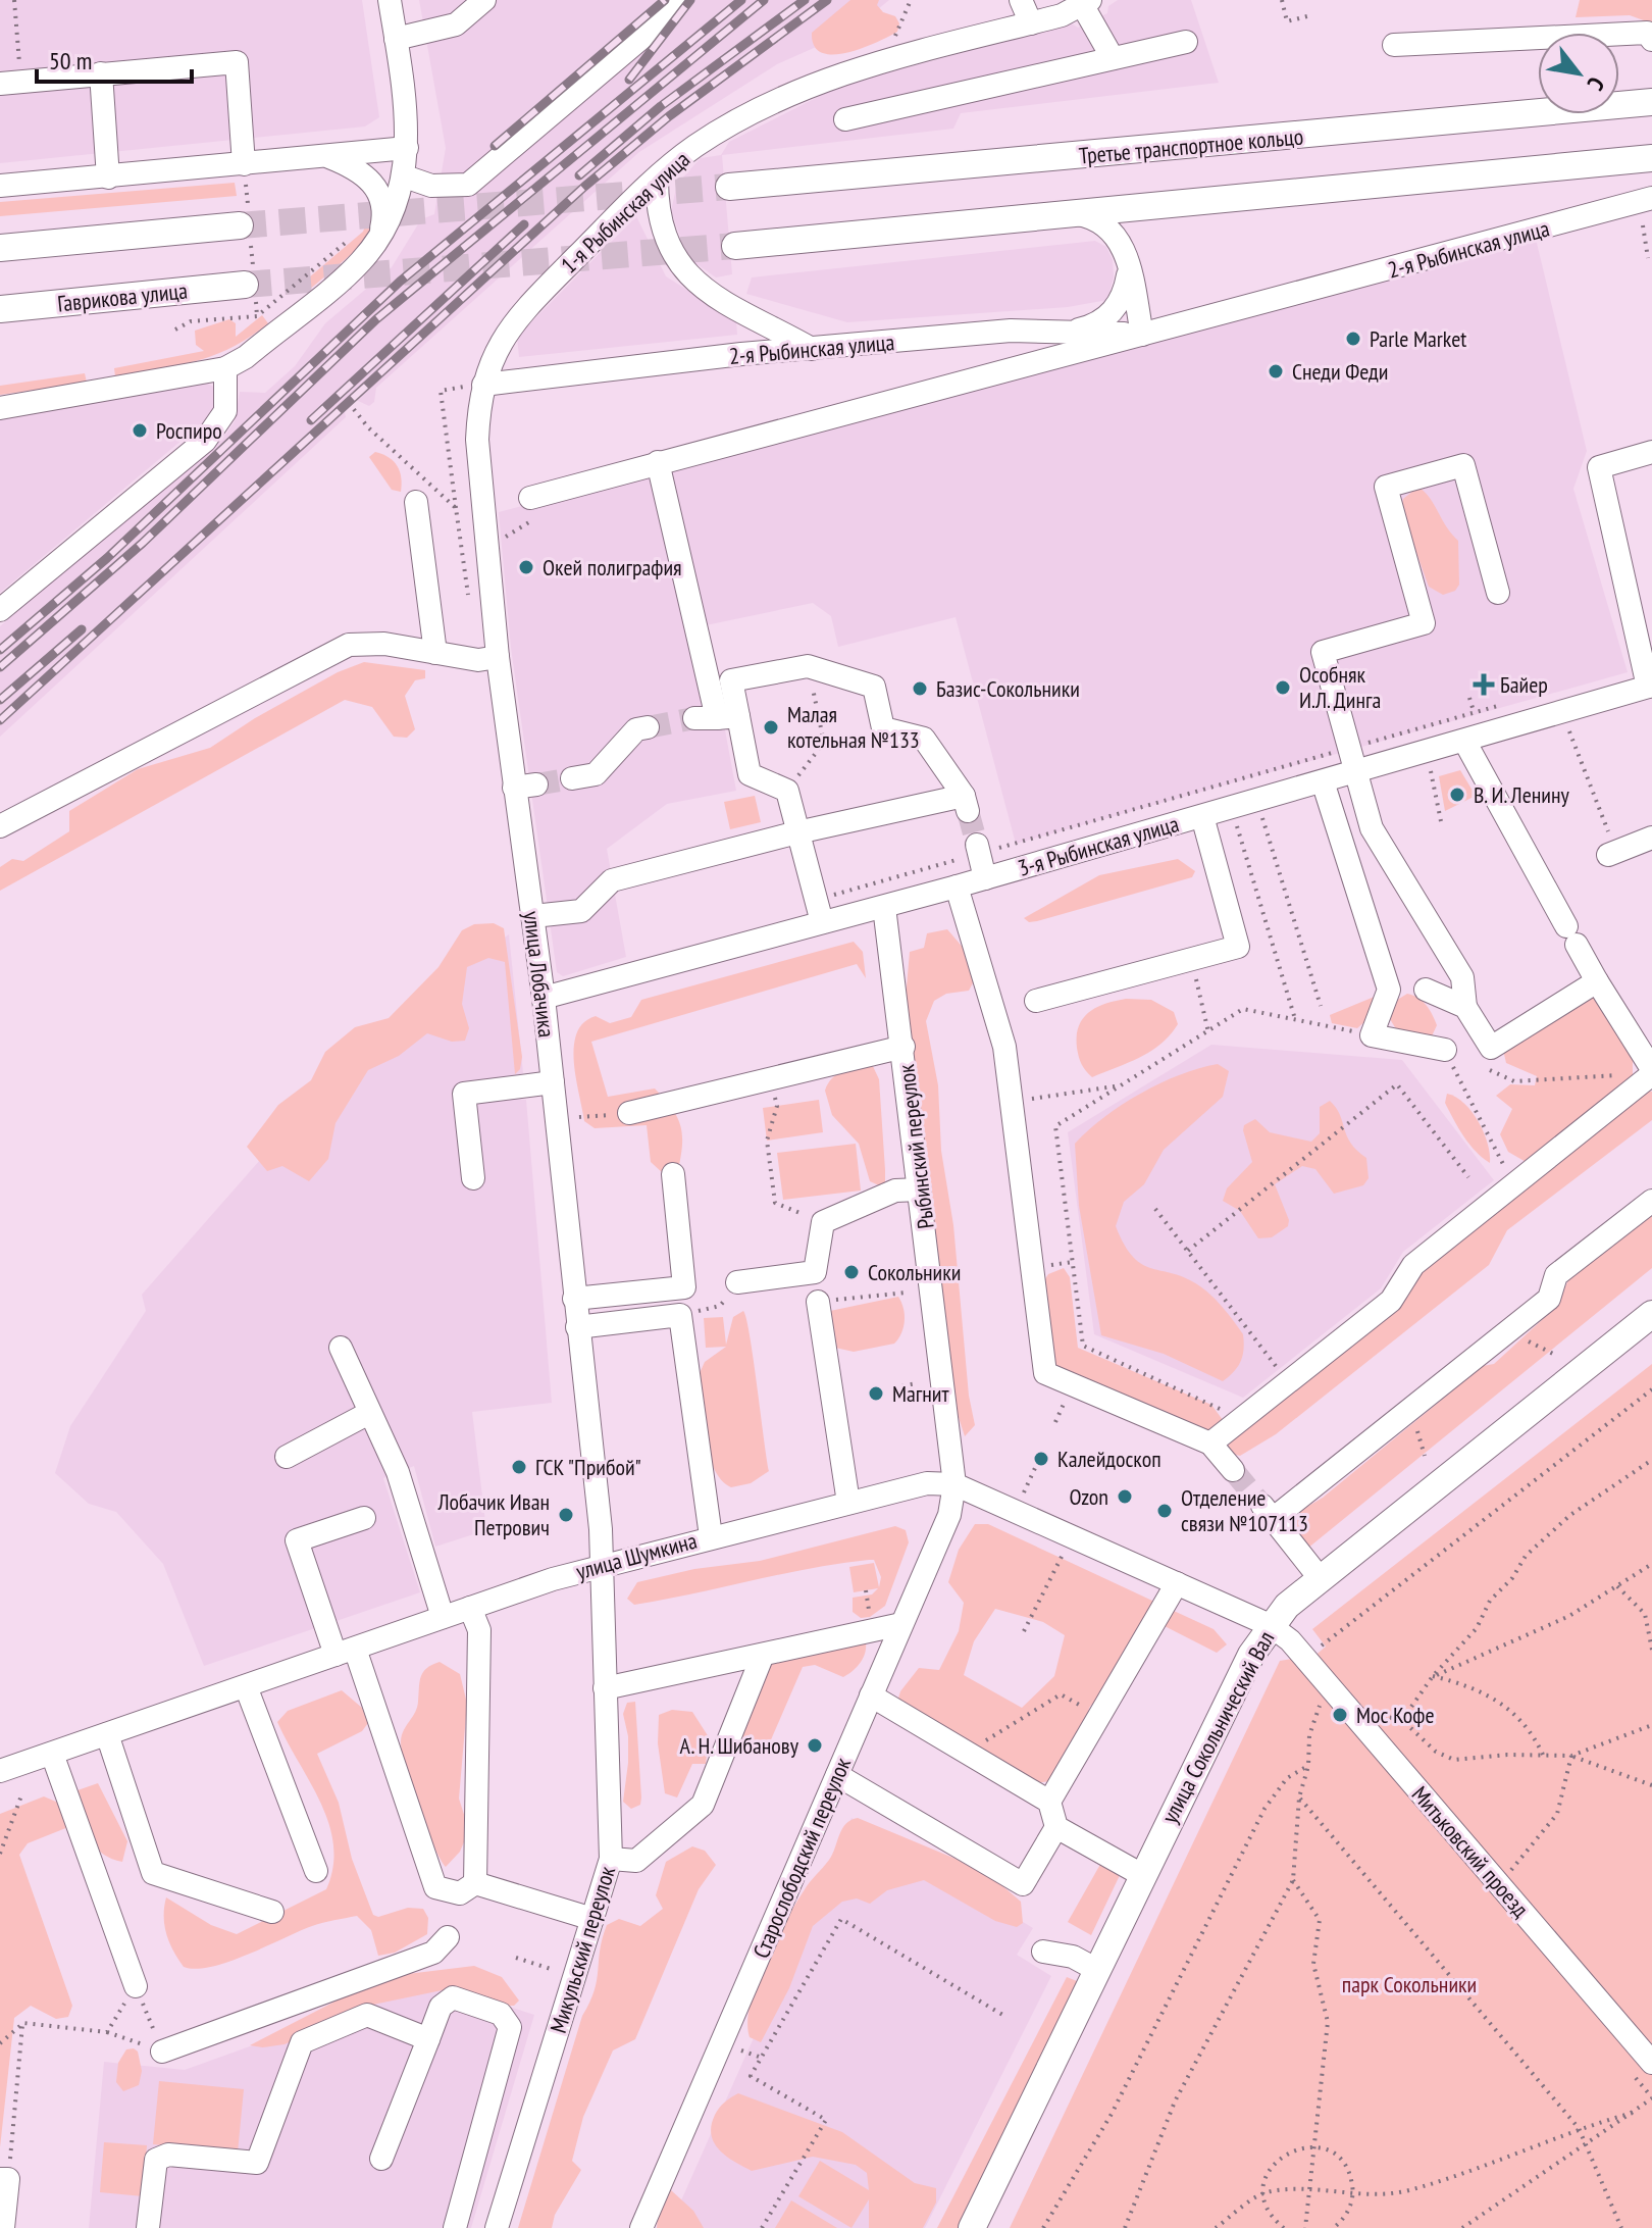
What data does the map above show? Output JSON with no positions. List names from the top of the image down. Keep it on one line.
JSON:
{"streets":{"main road":["Третье транспортное кольцо","Гаврикова улица","улица Сокольнический Вал"],"street":["1-я Рыбинская улица","2-я Рыбинская улица","3-я Рыбинская улица","улица Лобачика","Рыбинский переулок","улица Шумкина","Митьковский проезд","Старослободский переулок","Микульский переулок"]},"crossings":[["1-я Рыбинская улица","2-я Рыбинская улица"],["1-я Рыбинская улица","улица Лобачика"],["2-я Рыбинская улица","улица Лобачика"],["3-я Рыбинская улица","улица Лобачика"],["3-я Рыбинская улица","Рыбинский переулок"],["улица Лобачика","улица Шумкина"],["улица Лобачика","Микульский переулок"],["Рыбинский переулок","улица Шумкина"],["Рыбинский переулок","Старослободский переулок"],["улица Шумкина","улица Сокольнический Вал"],["улица Шумкина","Митьковский проезд"],["улица Шумкина","Старослободский переулок"],["улица Шумкина","Микульский переулок"],["улица Сокольнический Вал","Митьковский проезд"]],"parks":["парк Сокольники"],"places":{"other":["Parle Market","Снеди Феди","Роспиро","Окей полиграфия","Особняк И.Л. Динга","Базис-Сокольники","Малая котельная №133","В. И. Ленину","Сокольники","Магнит","Калейдоскоп","ГСК \"Прибой\"","Ozon","Отделение связи №107113","Лобачик Иван Петрович","Мос Кофе","А. Н. Шибанову"],"health":["Байер"]},"scale_bar":"50 m","north":"bottom right"}
